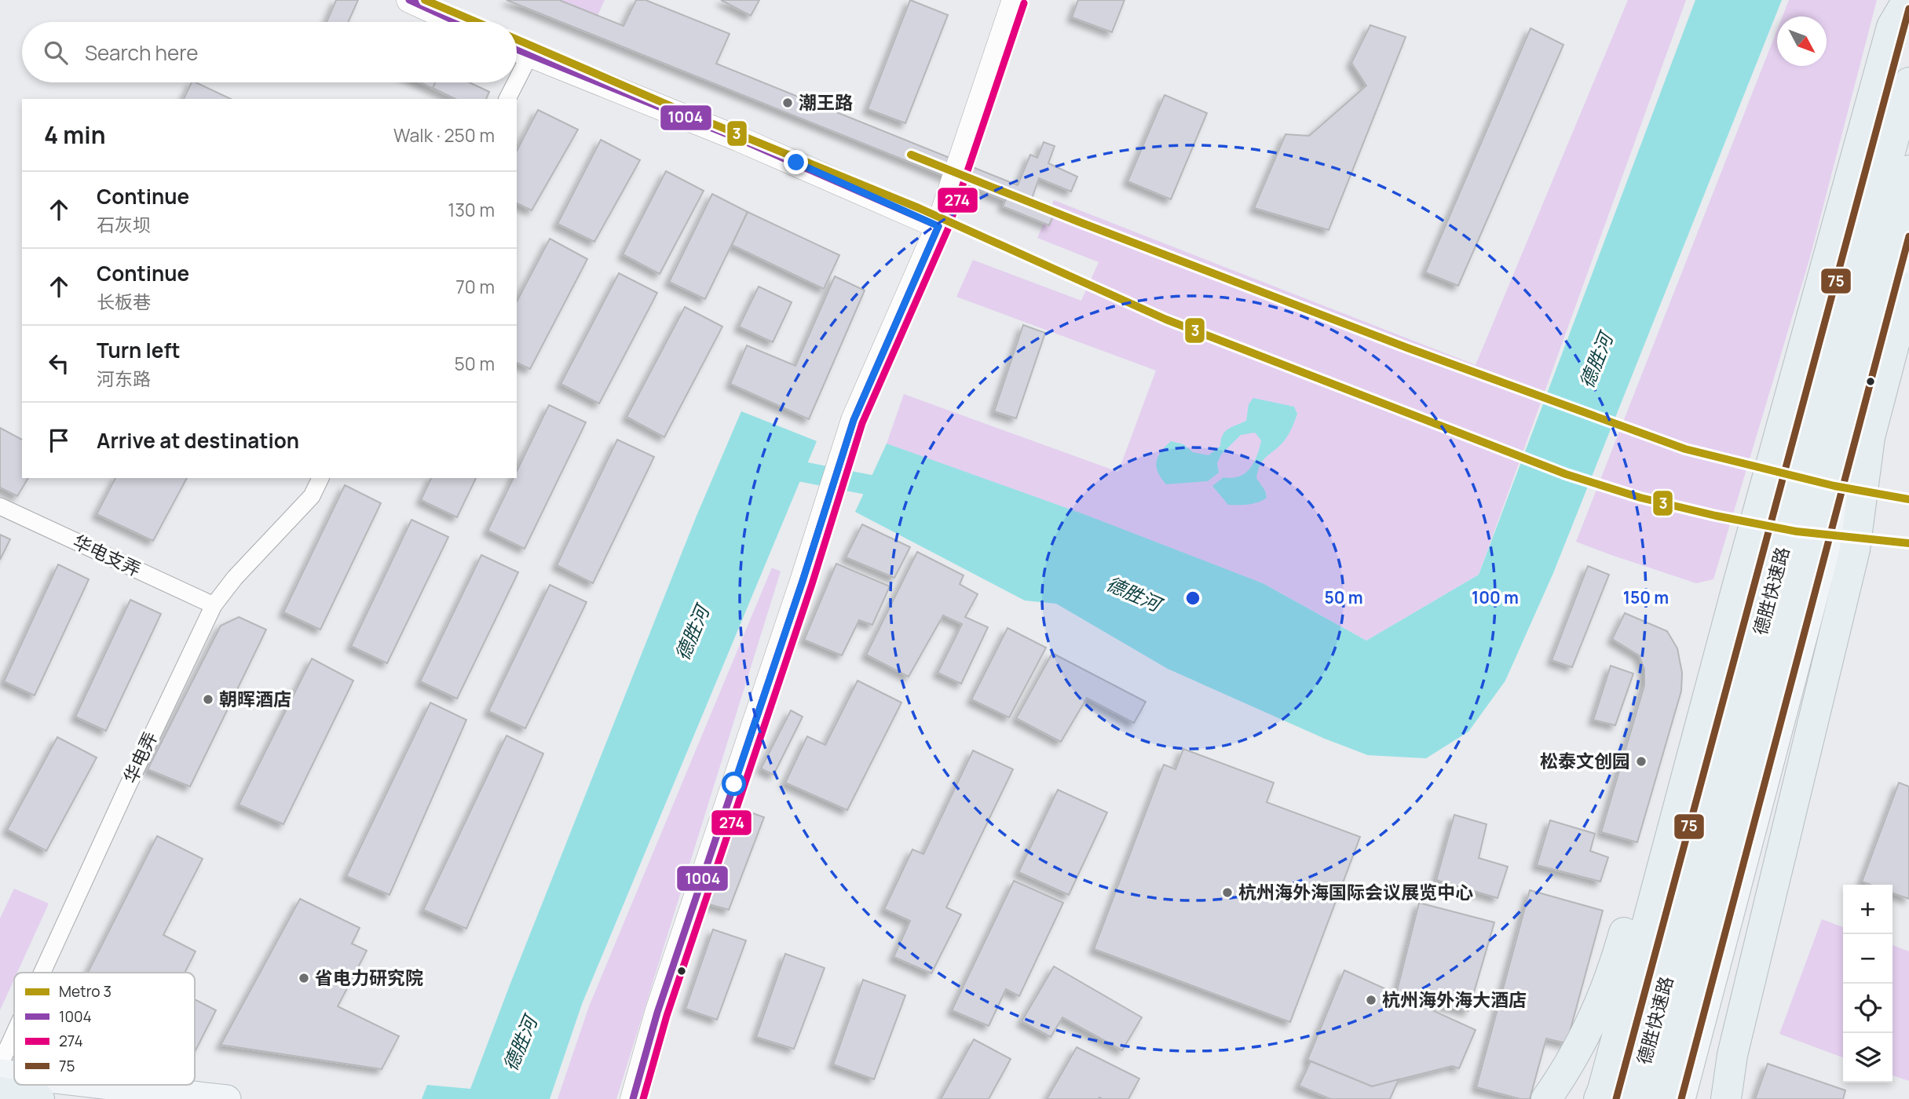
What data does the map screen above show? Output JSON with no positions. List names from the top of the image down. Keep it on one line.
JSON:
{"streets":{"highway":["德胜快速路"],"street":["华电支弄","华电弄"]},"crossings":[["华电支弄","华电弄"]],"water":["德胜河"],"places":["潮王路","朝晖酒店","松泰文创园","杭州海外海国际会议展览中心","省电力研究院","杭州海外海大酒店"],"lines":["metro line 3","transit line 1004","transit line 274","transit line 75"],"legend":["Metro 3","1004","274","75"],"north":"bottom right","page":{"search":"Search here","heading":["4 min","Walk · 250 m"],"list":[["Continue","石灰坝","130 m"],["Continue","长板巷","70 m"],["Turn left","河东路","50 m"],"Arrive at destination"],"map_buttons":["+","−"]},"rings":["50 m","100 m","150 m"]}
